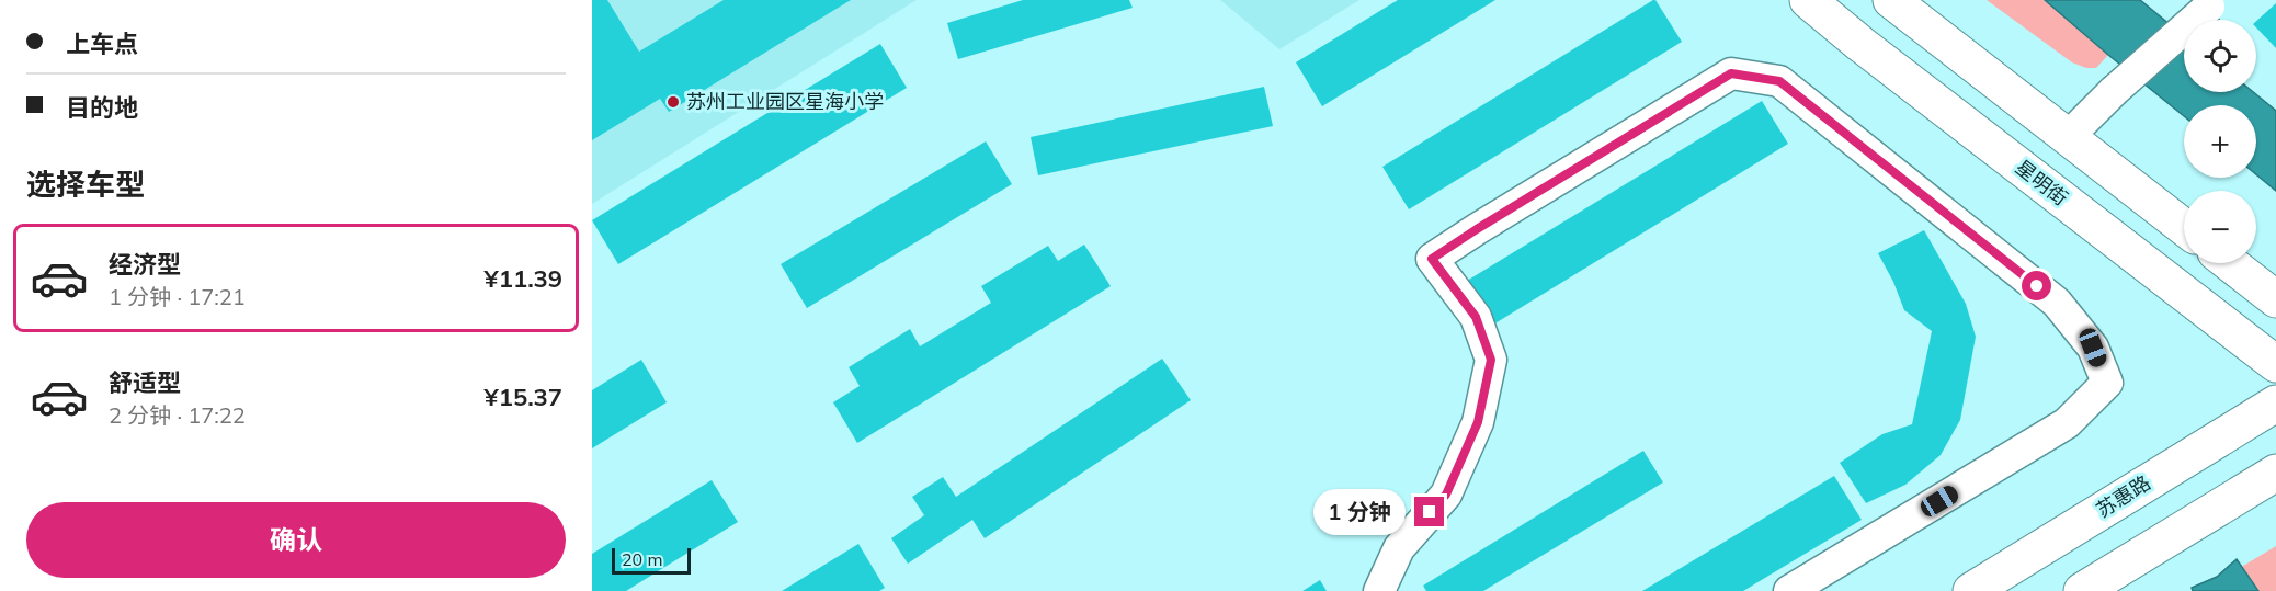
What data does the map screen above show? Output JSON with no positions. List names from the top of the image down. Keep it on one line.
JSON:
{"streets":{"main road":["星明街","苏惠路"]},"places":["苏州工业园区星海小学"],"scale_bar":"20 m","page":{"banner":["上车点","目的地"],"map_buttons":["+","−"],"heading":"选择车型","list":[{"name":"经济型","note":"1 分钟 · 17:21","value":"¥11.39"},{"name":"舒适型","note":"2 分钟 · 17:22","value":"¥15.37"}],"buttons":"确认","bubble":"1 分钟","scale":"20 m"}}
